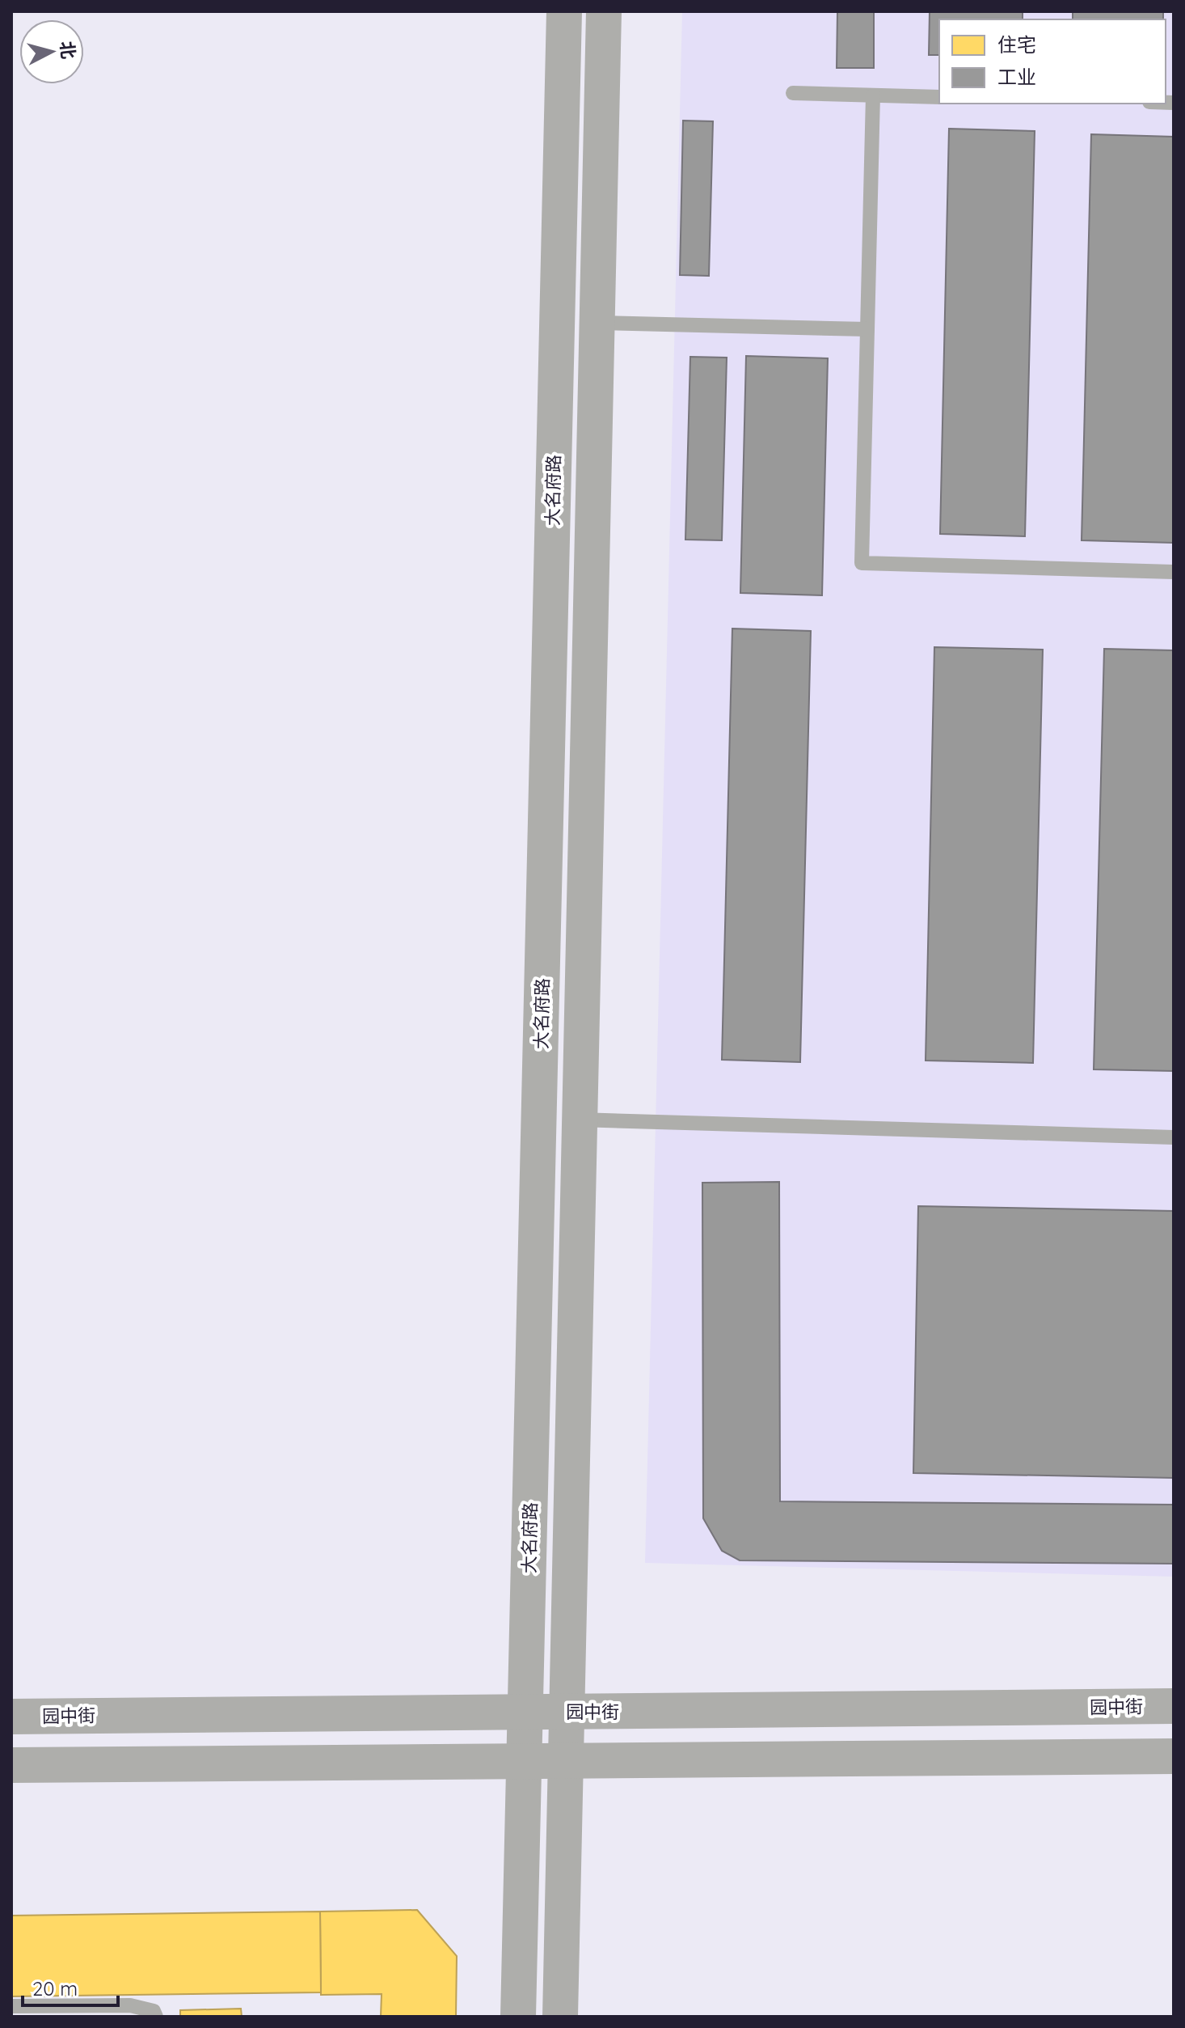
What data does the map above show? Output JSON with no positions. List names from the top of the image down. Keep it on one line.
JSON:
{"streets":{"street":["大名府路","园中街"]},"crossings":[["大名府路","园中街"]],"legend":["住宅","工业"],"scale_bar":"20 m","north":"right"}
